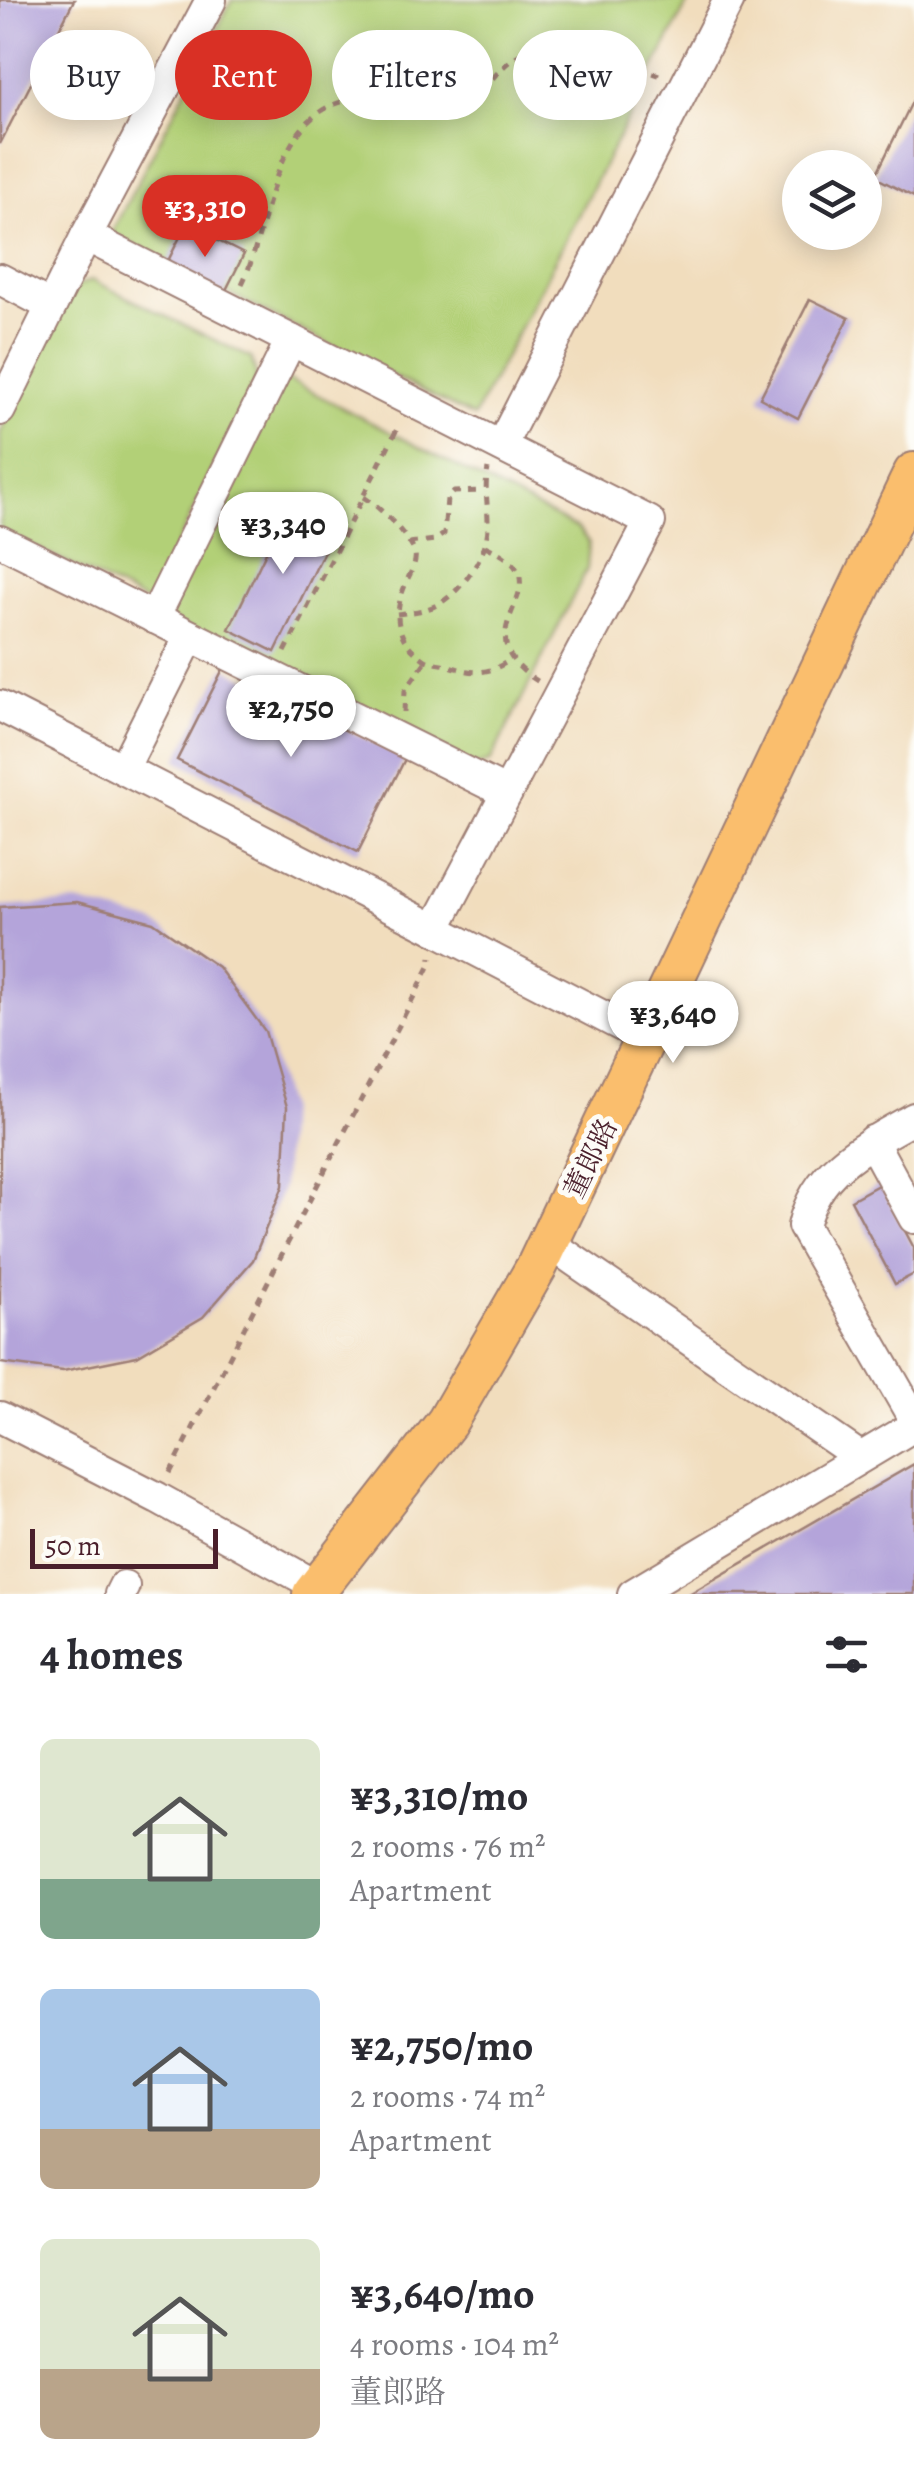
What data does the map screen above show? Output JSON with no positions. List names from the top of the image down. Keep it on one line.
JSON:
{"streets":{"main road":["董郎路"]},"scale_bar":"50 m","page":{"chip":["Buy","Rent","Filters","New"],"price":["¥3,310","¥3,340","¥2,750","¥3,640"],"scale":"50 m","heading":"4 homes","list":[{"name":"¥3,310/mo","note":"2 rooms · 76 m² · Apartment"},{"name":"¥2,750/mo","note":"2 rooms · 74 m² · Apartment"},{"name":"¥3,640/mo","note":"4 rooms · 104 m² · 董郎路"}]}}
